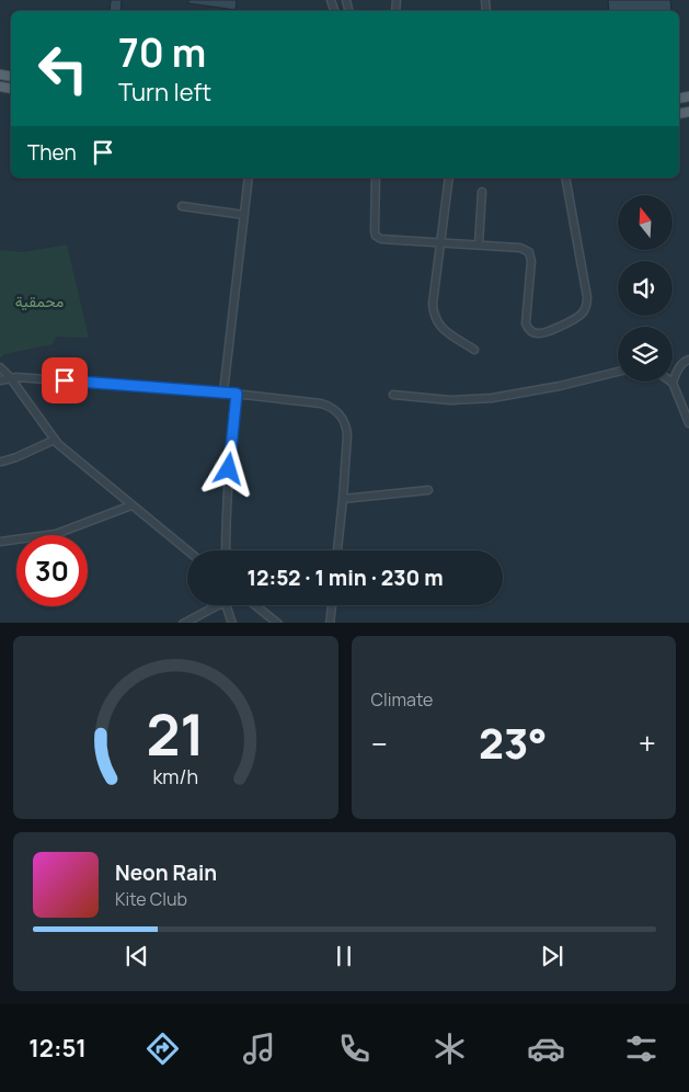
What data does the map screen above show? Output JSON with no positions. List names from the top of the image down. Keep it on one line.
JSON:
{"parks":["محمقية"],"north":"top","page":{"turn":["70 m","Turn left"],"then":"Then","limit":"30","trip":"12:52 · 1 min · 230 m","tile":"Climate","heat":["−","23°","+"],"song":["Neon Rain","Kite Club"],"tabs":"12:51","gauge":["21","km/h"]}}
